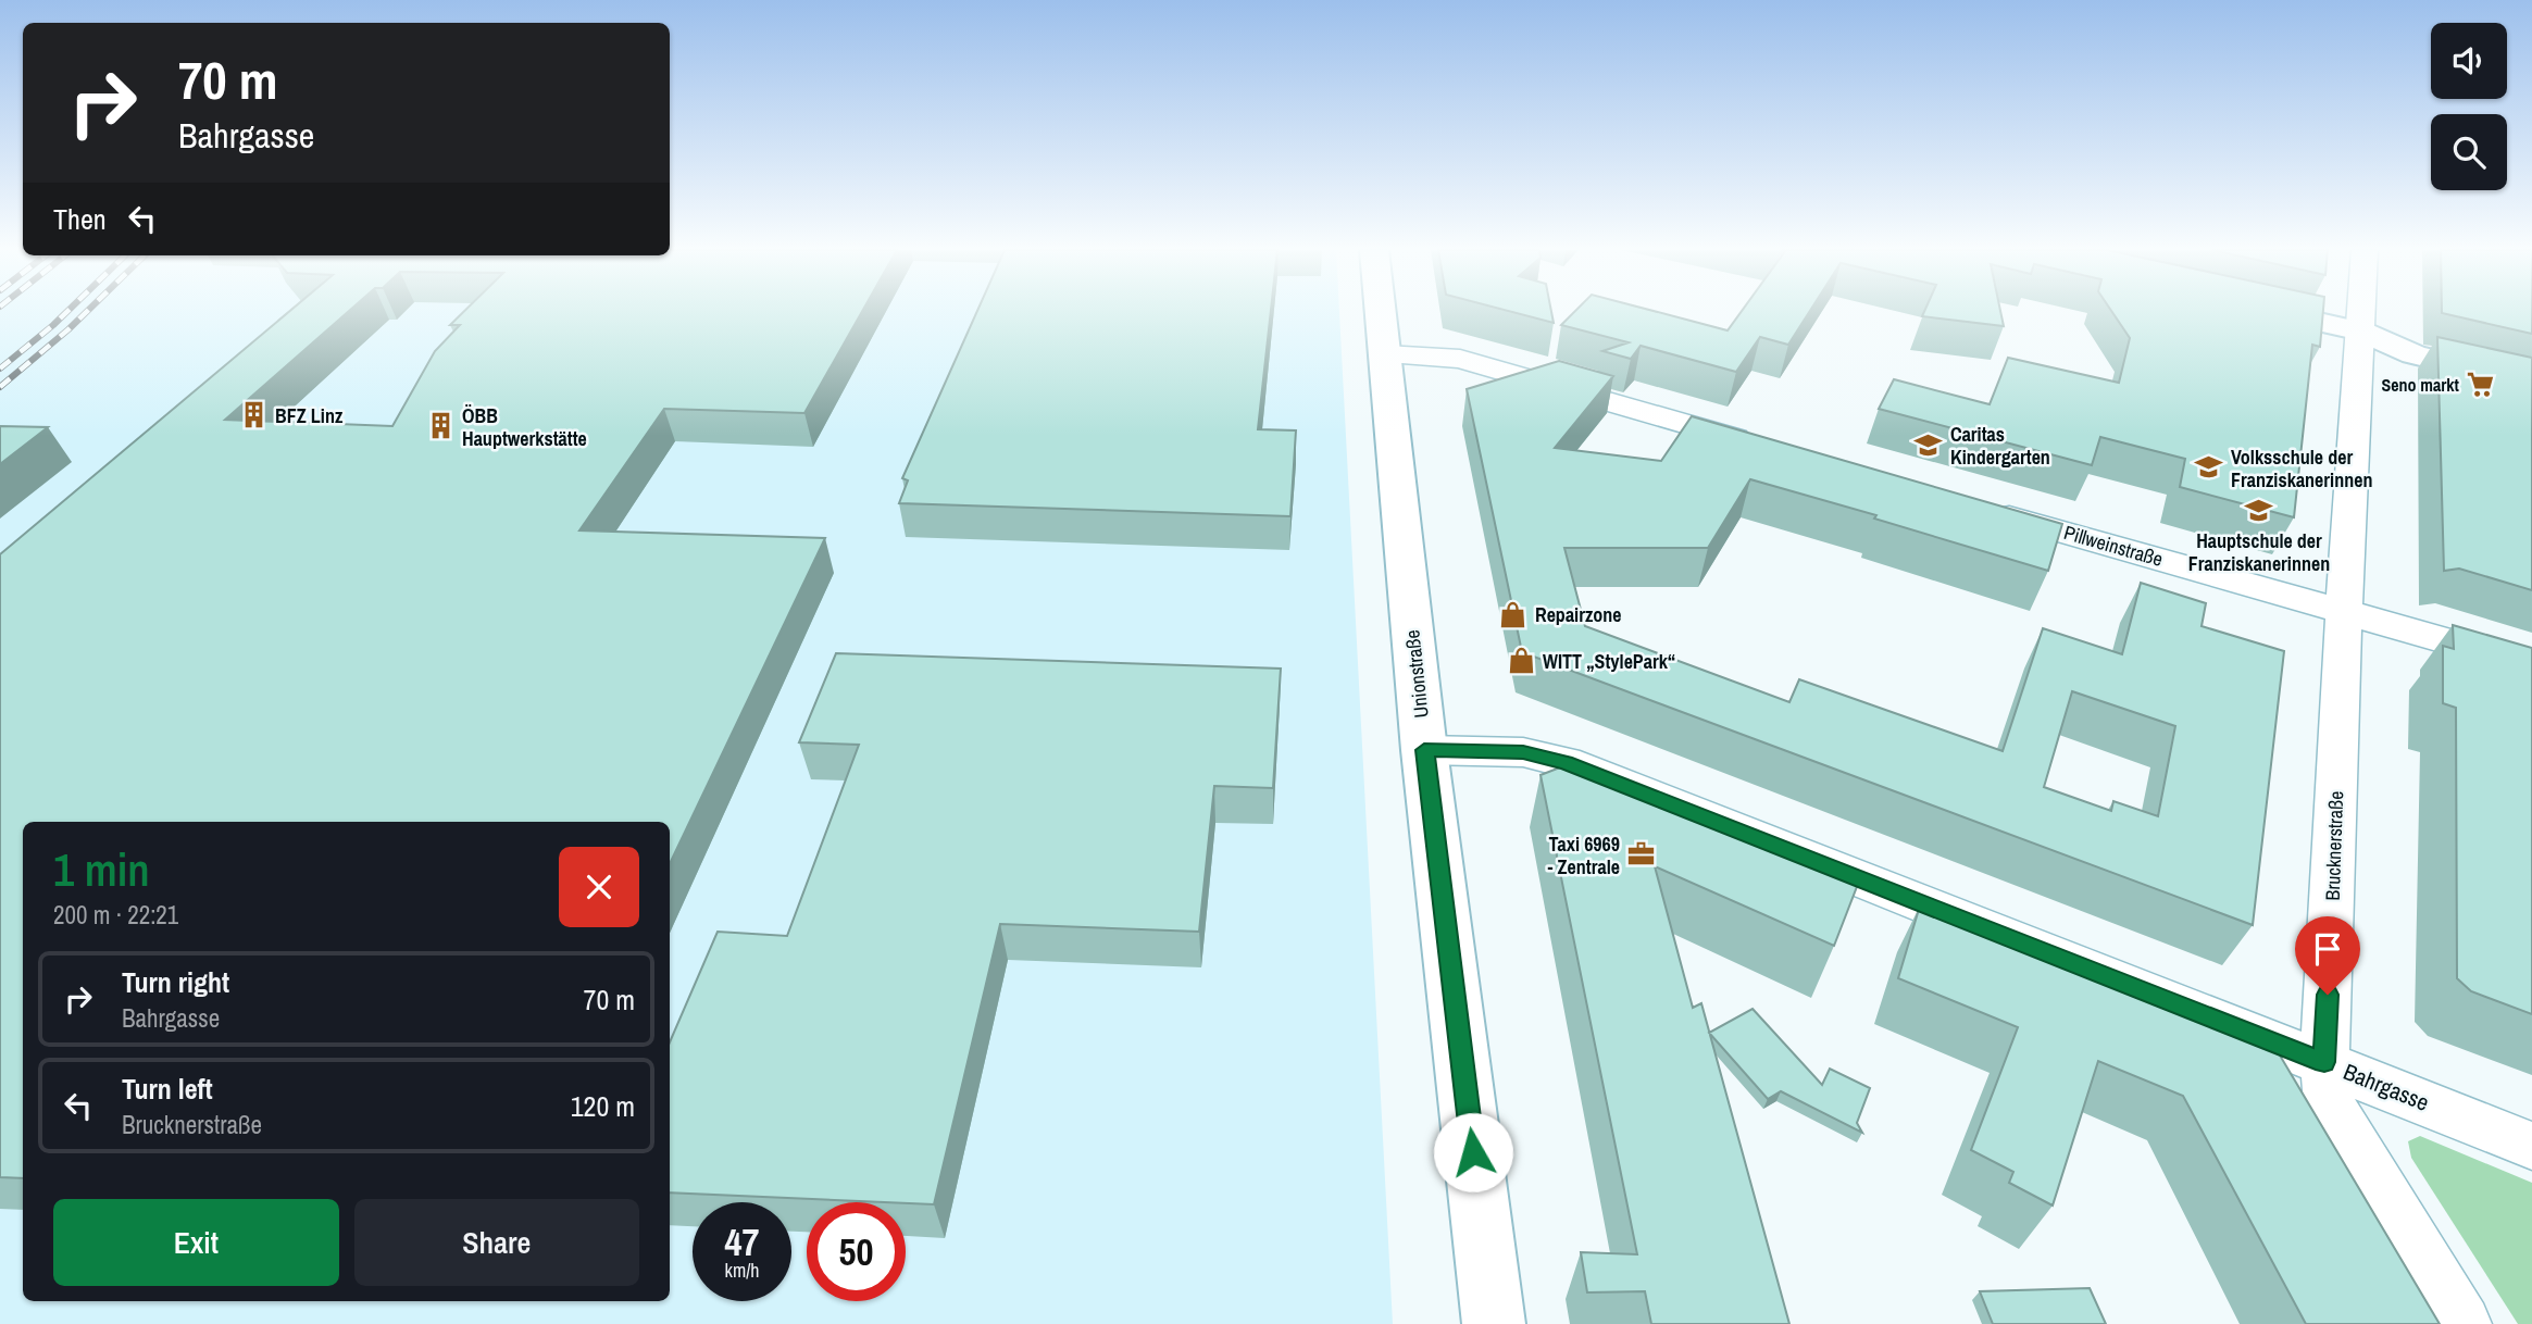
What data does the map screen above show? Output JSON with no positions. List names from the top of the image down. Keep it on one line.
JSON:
{"streets":{"main road":["Unionstraße"],"street":["Pillweinstraße","Brucknerstraße","Bahrgasse"]},"crossings":[["Pillweinstraße","Brucknerstraße"],["Unionstraße","Bahrgasse"],["Brucknerstraße","Bahrgasse"]],"places":{"supermarket":["Seno markt"],"building":["BFZ Linz","ÖBB Hauptwerkstätte"],"school or university":["Caritas Kindergarten","Volksschule der Franziskanerinnen","Hauptschule der Franziskanerinnen"],"shop":["Repairzone","WITT „StylePark“"],"office":["Taxi 6969 - Zentrale"]},"page":{"turn":["70 m","Bahrgasse"],"then":"Then","heading":["1 min","200 m · 22:21"],"list":[{"name":"Turn right","note":"Bahrgasse","value":"70 m"},{"name":"Turn left","note":"Brucknerstraße","value":"120 m"}],"buttons":["Exit","Share"],"speed":"47 km/h","limit":"50"}}
